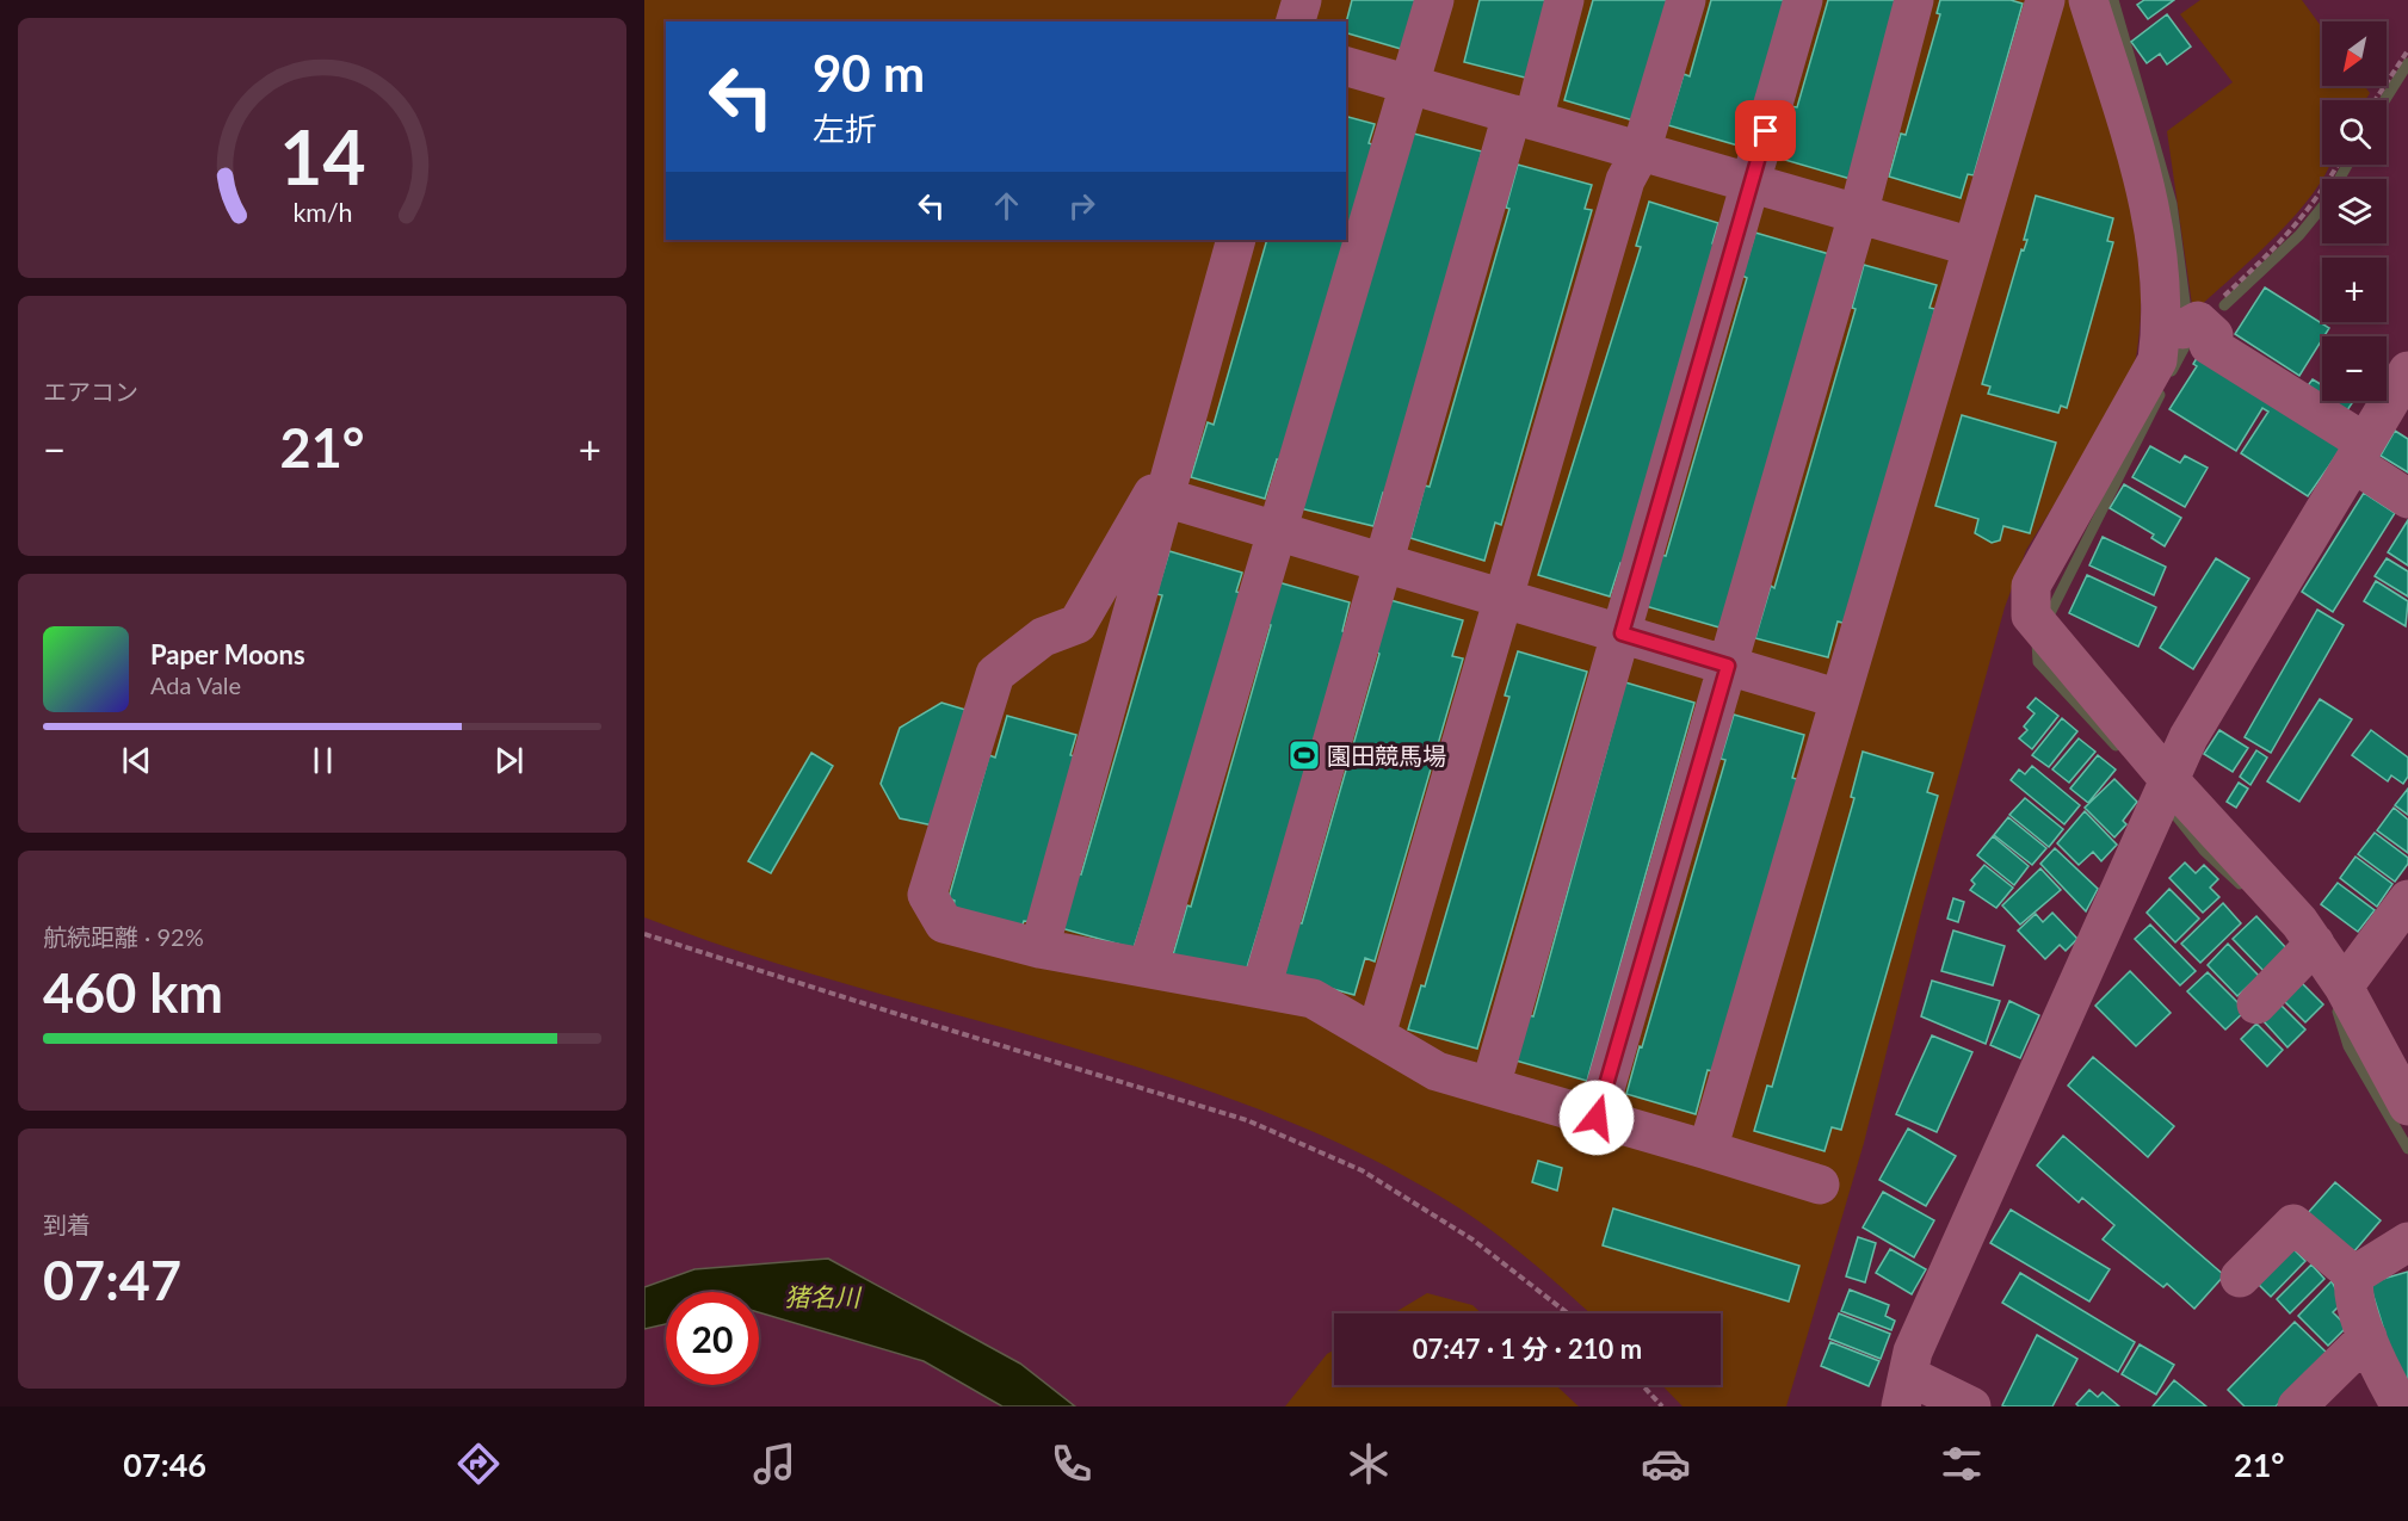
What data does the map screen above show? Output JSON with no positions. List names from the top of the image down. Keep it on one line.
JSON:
{"water":["猪名川"],"places":{"sports":["園田競馬場"]},"north":"bottom left","page":{"map_buttons":["+","−"],"turn":["90 m","左折"],"tile":["エアコン",["航続距離 · 92%","460 km"],["到着","07:47"]],"heat":["−","21°","+"],"song":["Paper Moons","Ada Vale"],"limit":"20","trip":"07:47 · 1 分 · 210 m","tabs":["07:46","21°"],"gauge":["14","km/h"]}}
